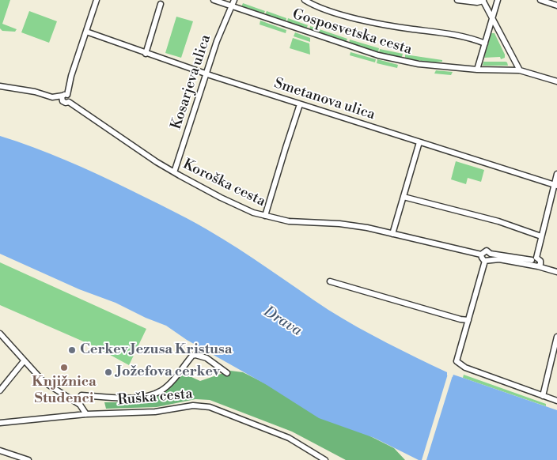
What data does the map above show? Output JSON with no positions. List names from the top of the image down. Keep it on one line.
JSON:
{"streets":{"street":["Gosposvetska cesta","Kosarjeva ulica","Smetanova ulica","Koroška cesta","Ruška cesta"]},"crossings":[["Gosposvetska cesta","Kosarjeva ulica"],["Kosarjeva ulica","Smetanova ulica"],["Kosarjeva ulica","Koroška cesta"]],"water":["Drava"],"places":["Cerkev Jezusa Kristusa","Knjižnica Studenci","Jožefova cerkev"]}
